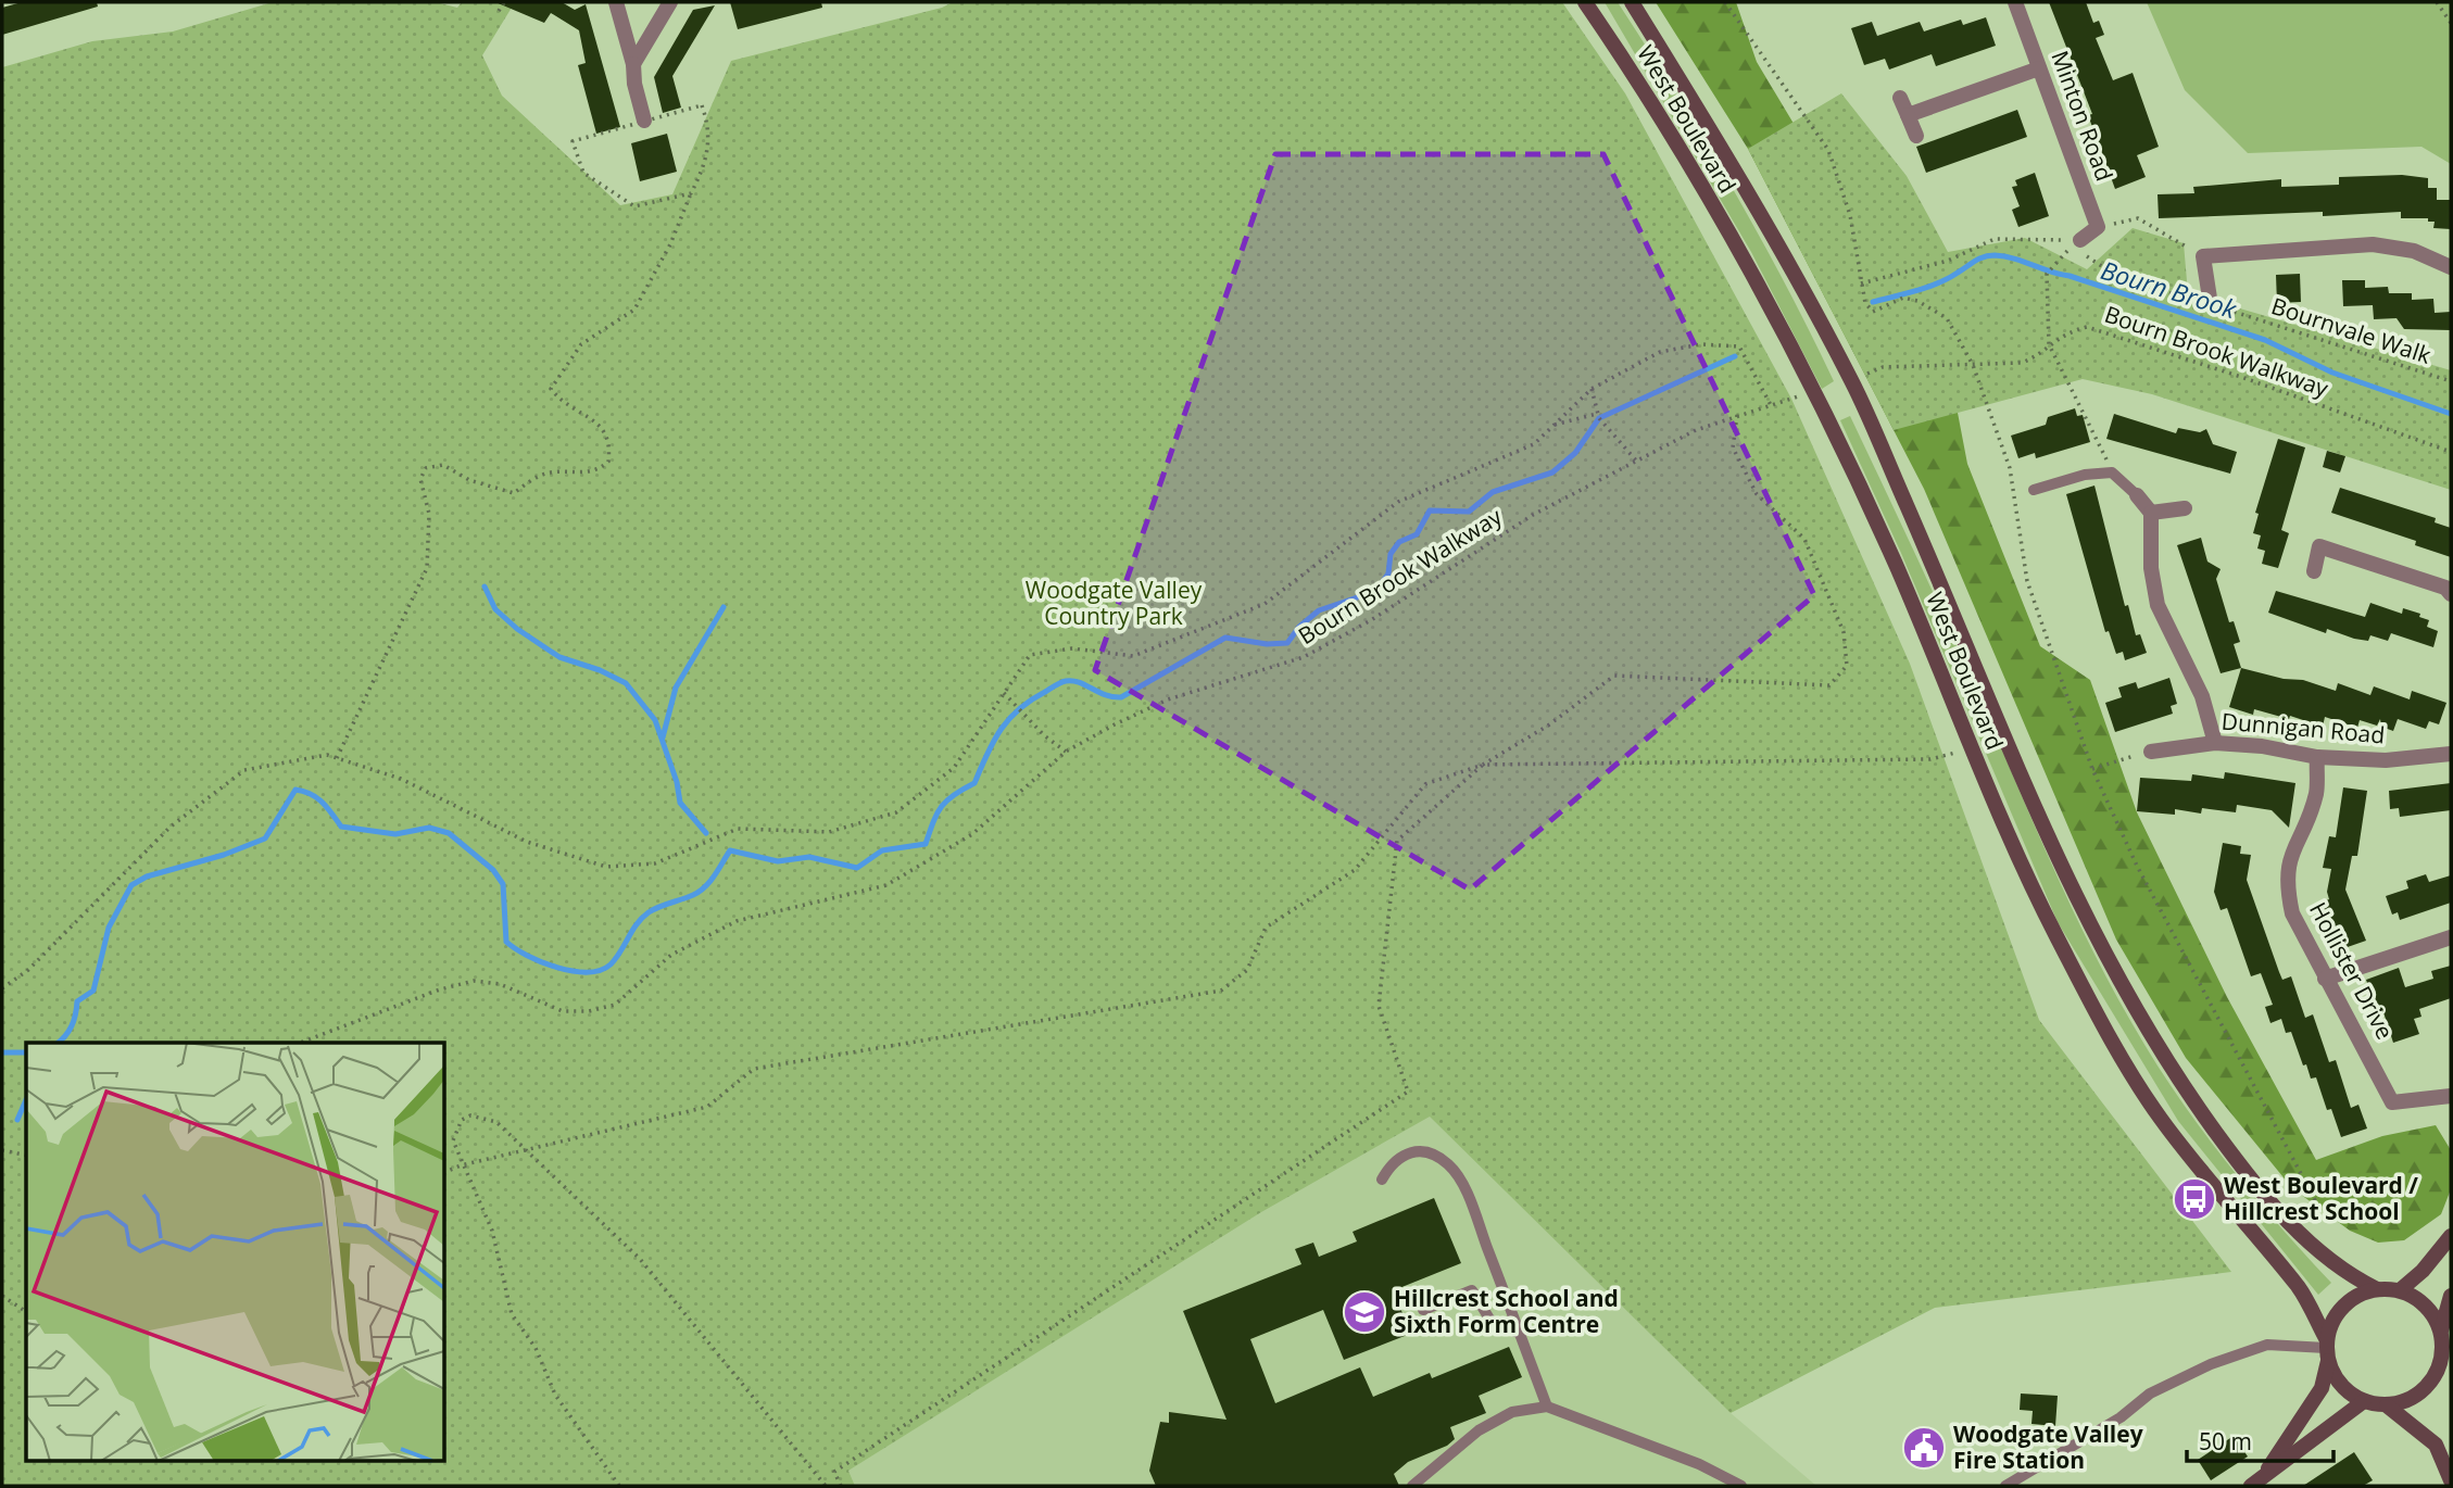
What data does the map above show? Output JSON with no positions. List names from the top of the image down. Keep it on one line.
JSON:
{"streets":{"main road":["West Boulevard"],"street":["Minton Road","Dunnigan Road","Hollister Drive"],"path":["Bournvale Walk","Bourn Brook Walkway"]},"crossings":[["Dunnigan Road","Hollister Drive"]],"water":["Bourn Brook"],"parks":["Woodgate Valley Country Park"],"places":{"bus stop":["West Boulevard / Hillcrest School"],"school or university":["Hillcrest School and Sixth Form Centre"],"public building":["Woodgate Valley Fire Station"]},"scale_bar":"50 m"}
